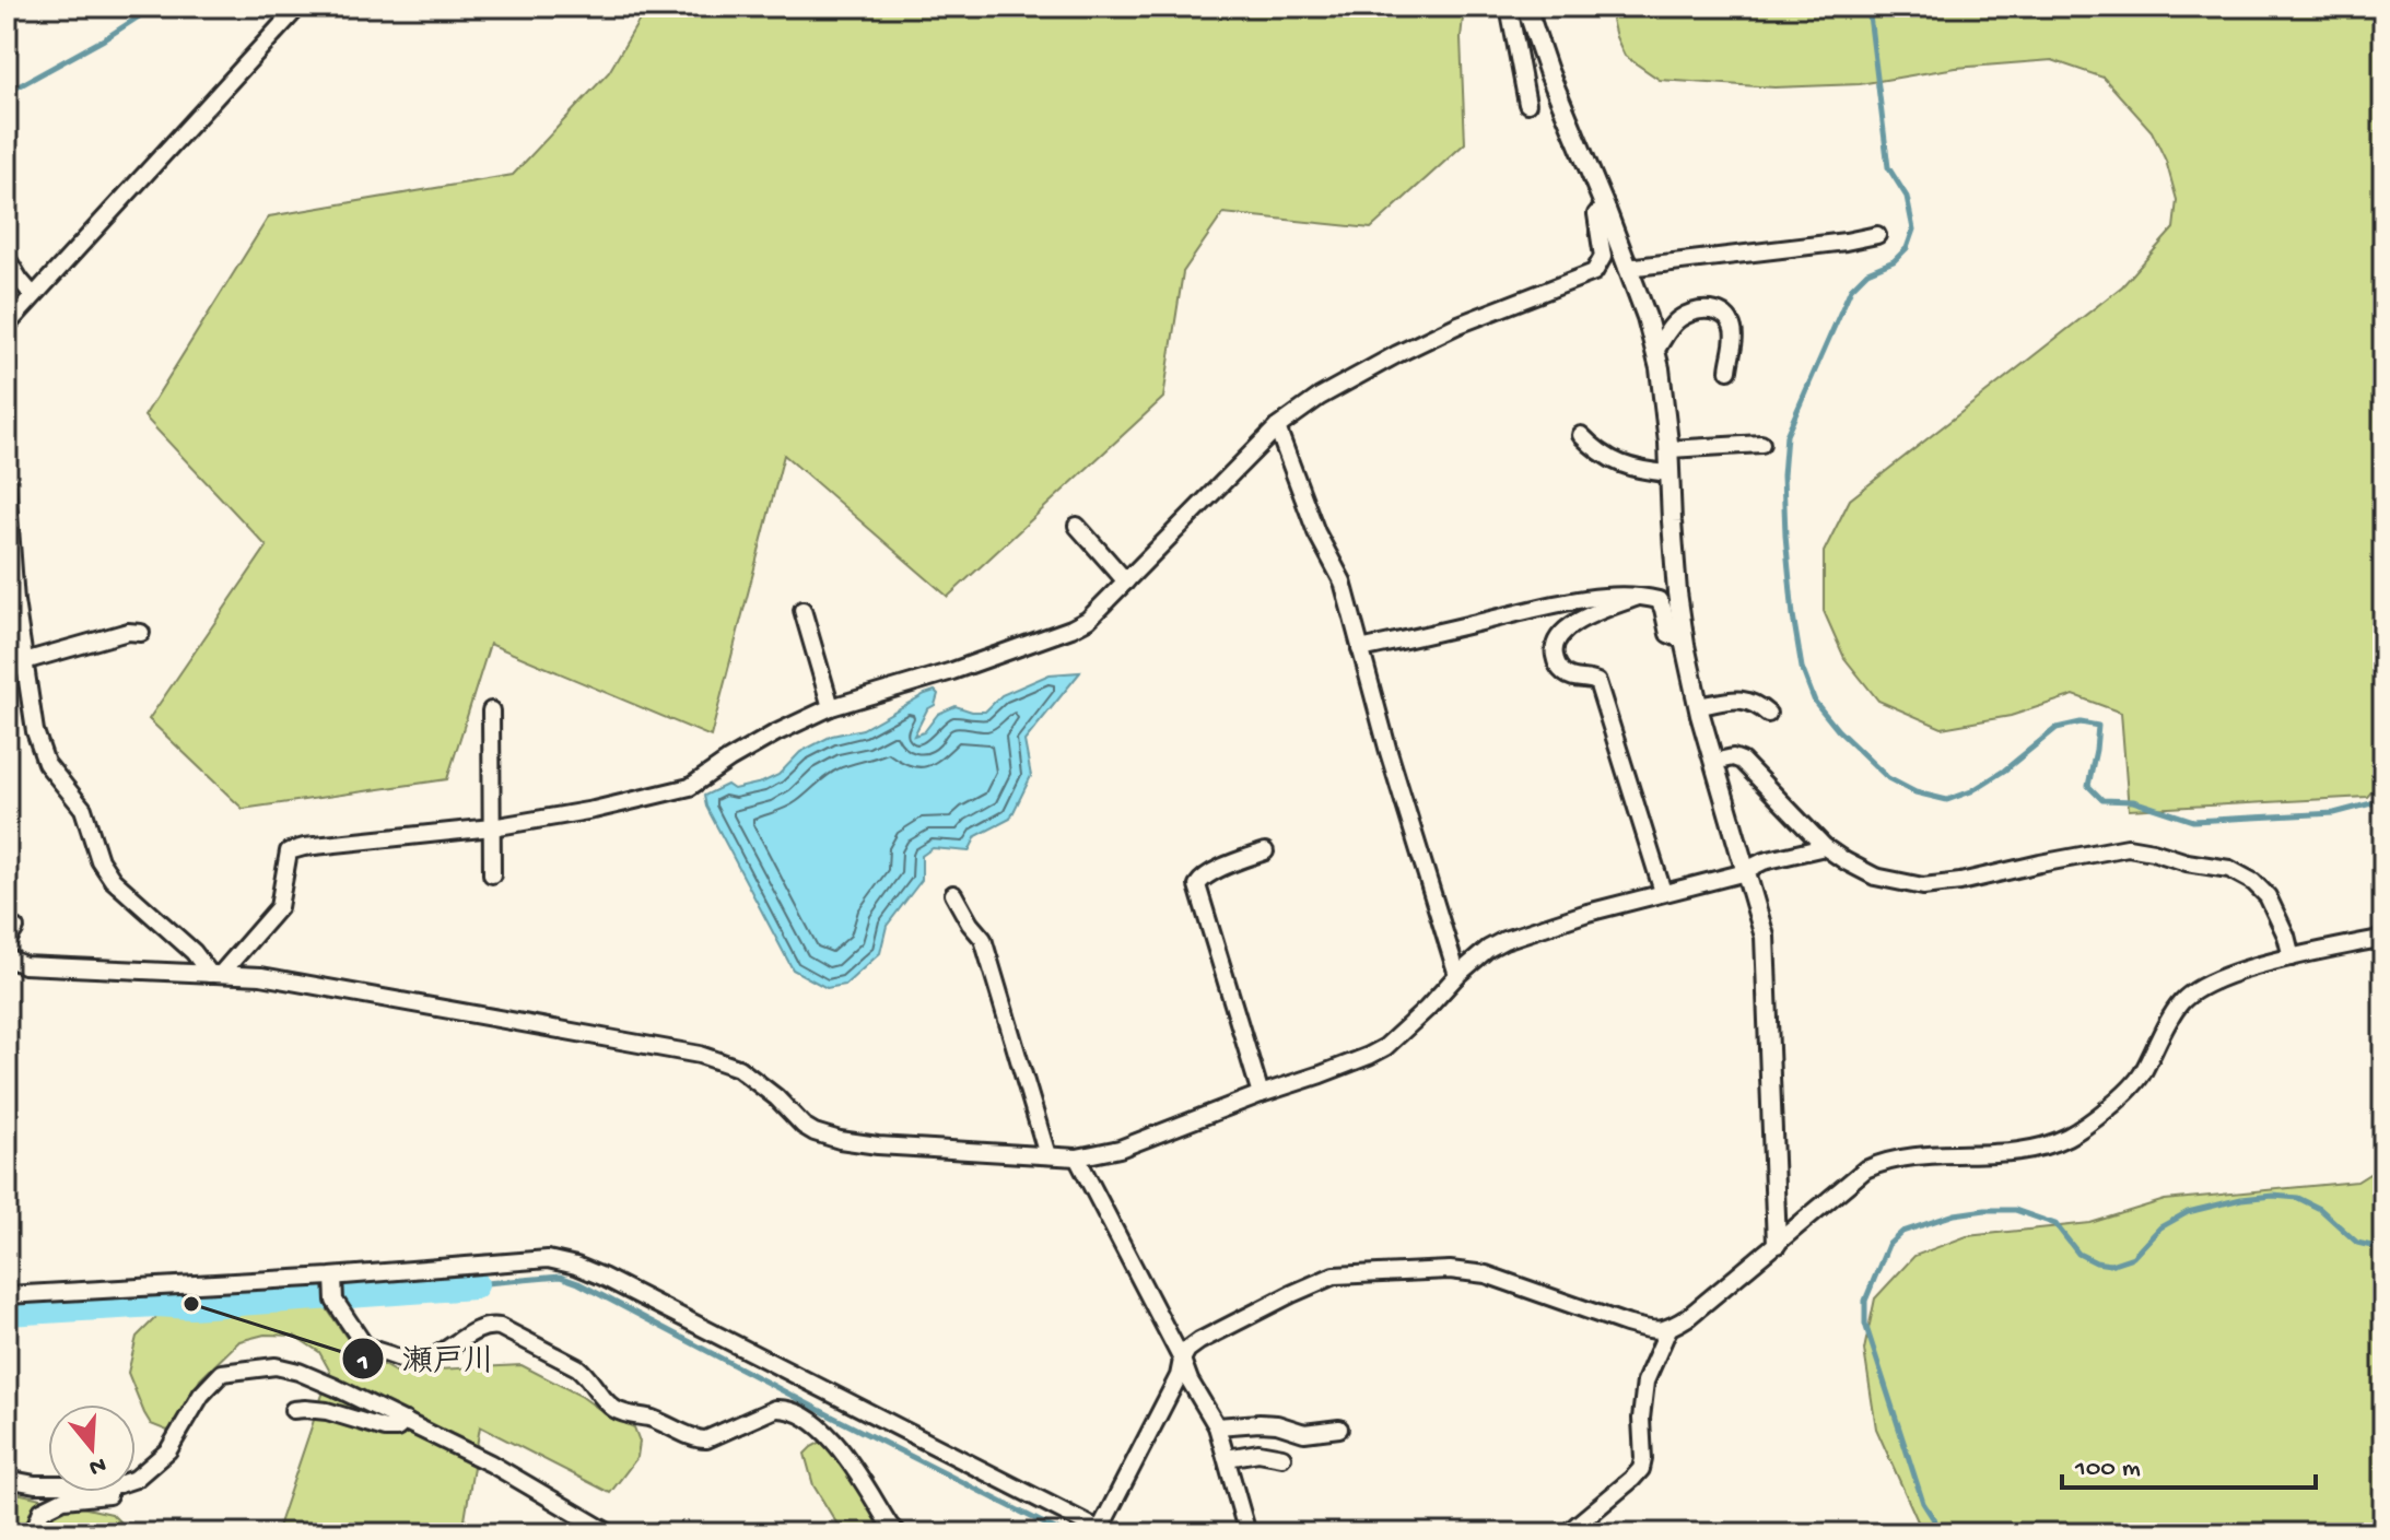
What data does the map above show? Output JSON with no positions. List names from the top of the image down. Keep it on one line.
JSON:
{"places":["瀬戸川"],"scale_bar":"100 m","north":"bottom"}
